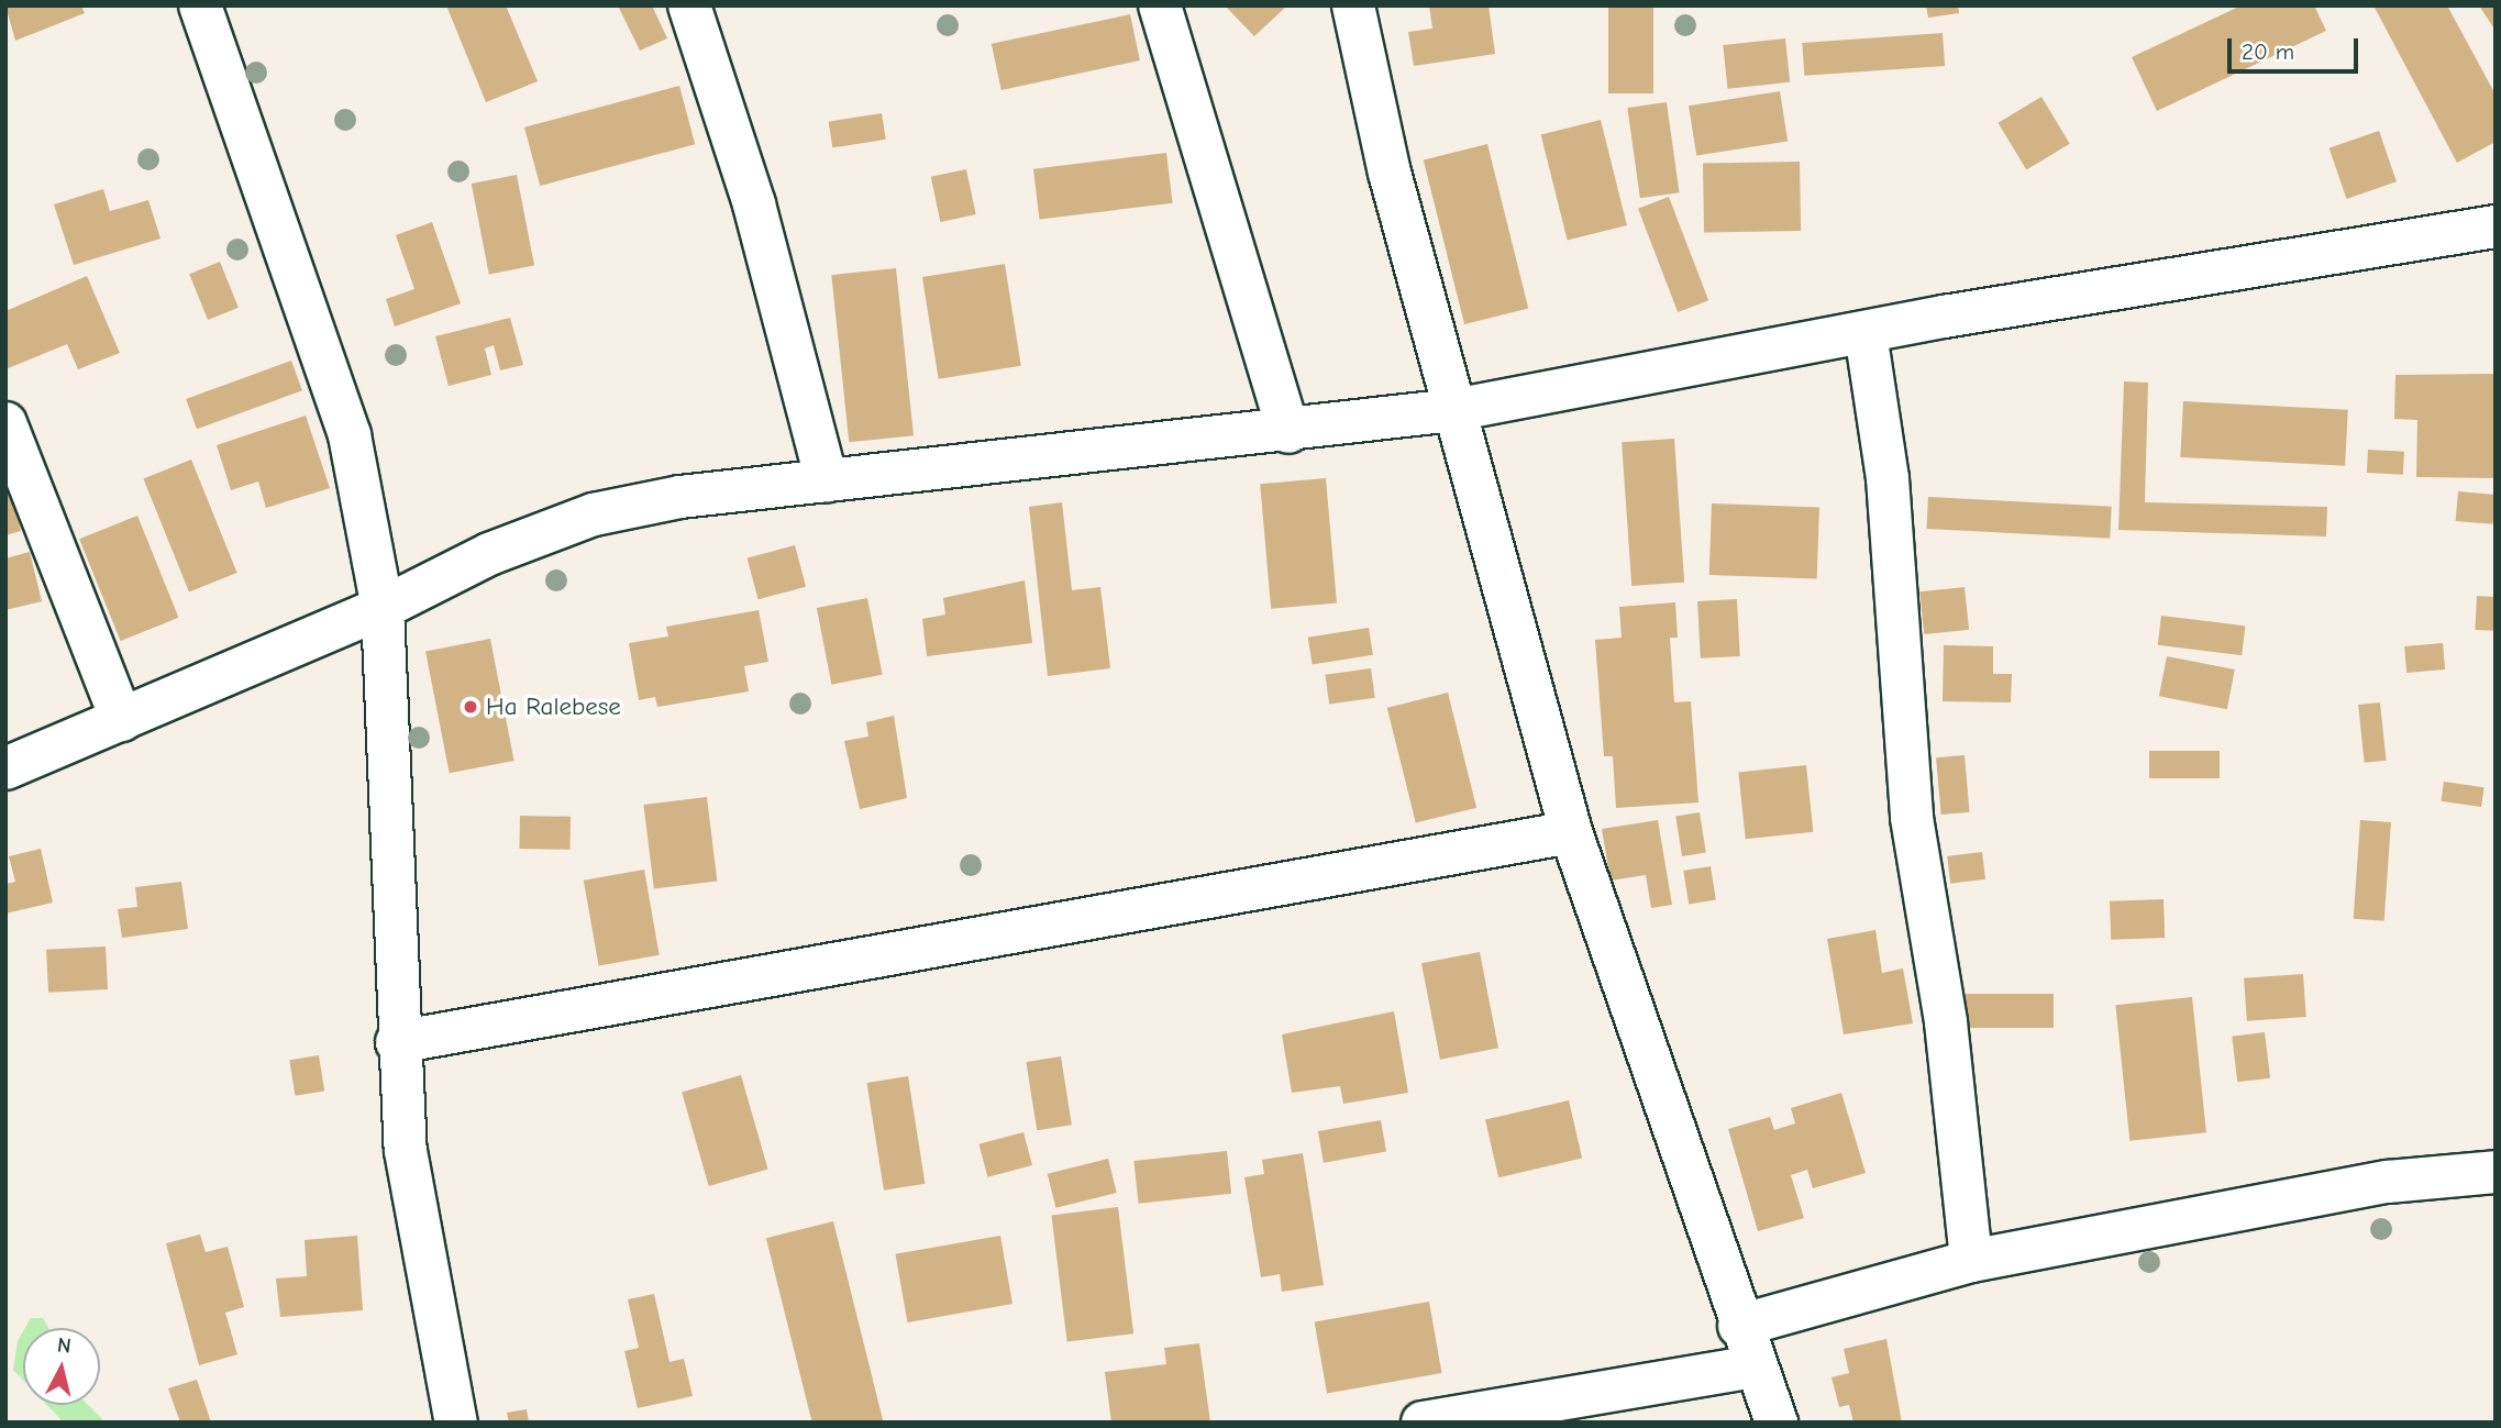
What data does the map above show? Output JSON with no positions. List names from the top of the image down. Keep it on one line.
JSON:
{"places":["Ha Ralebese"],"scale_bar":"20 m","north":"top"}
